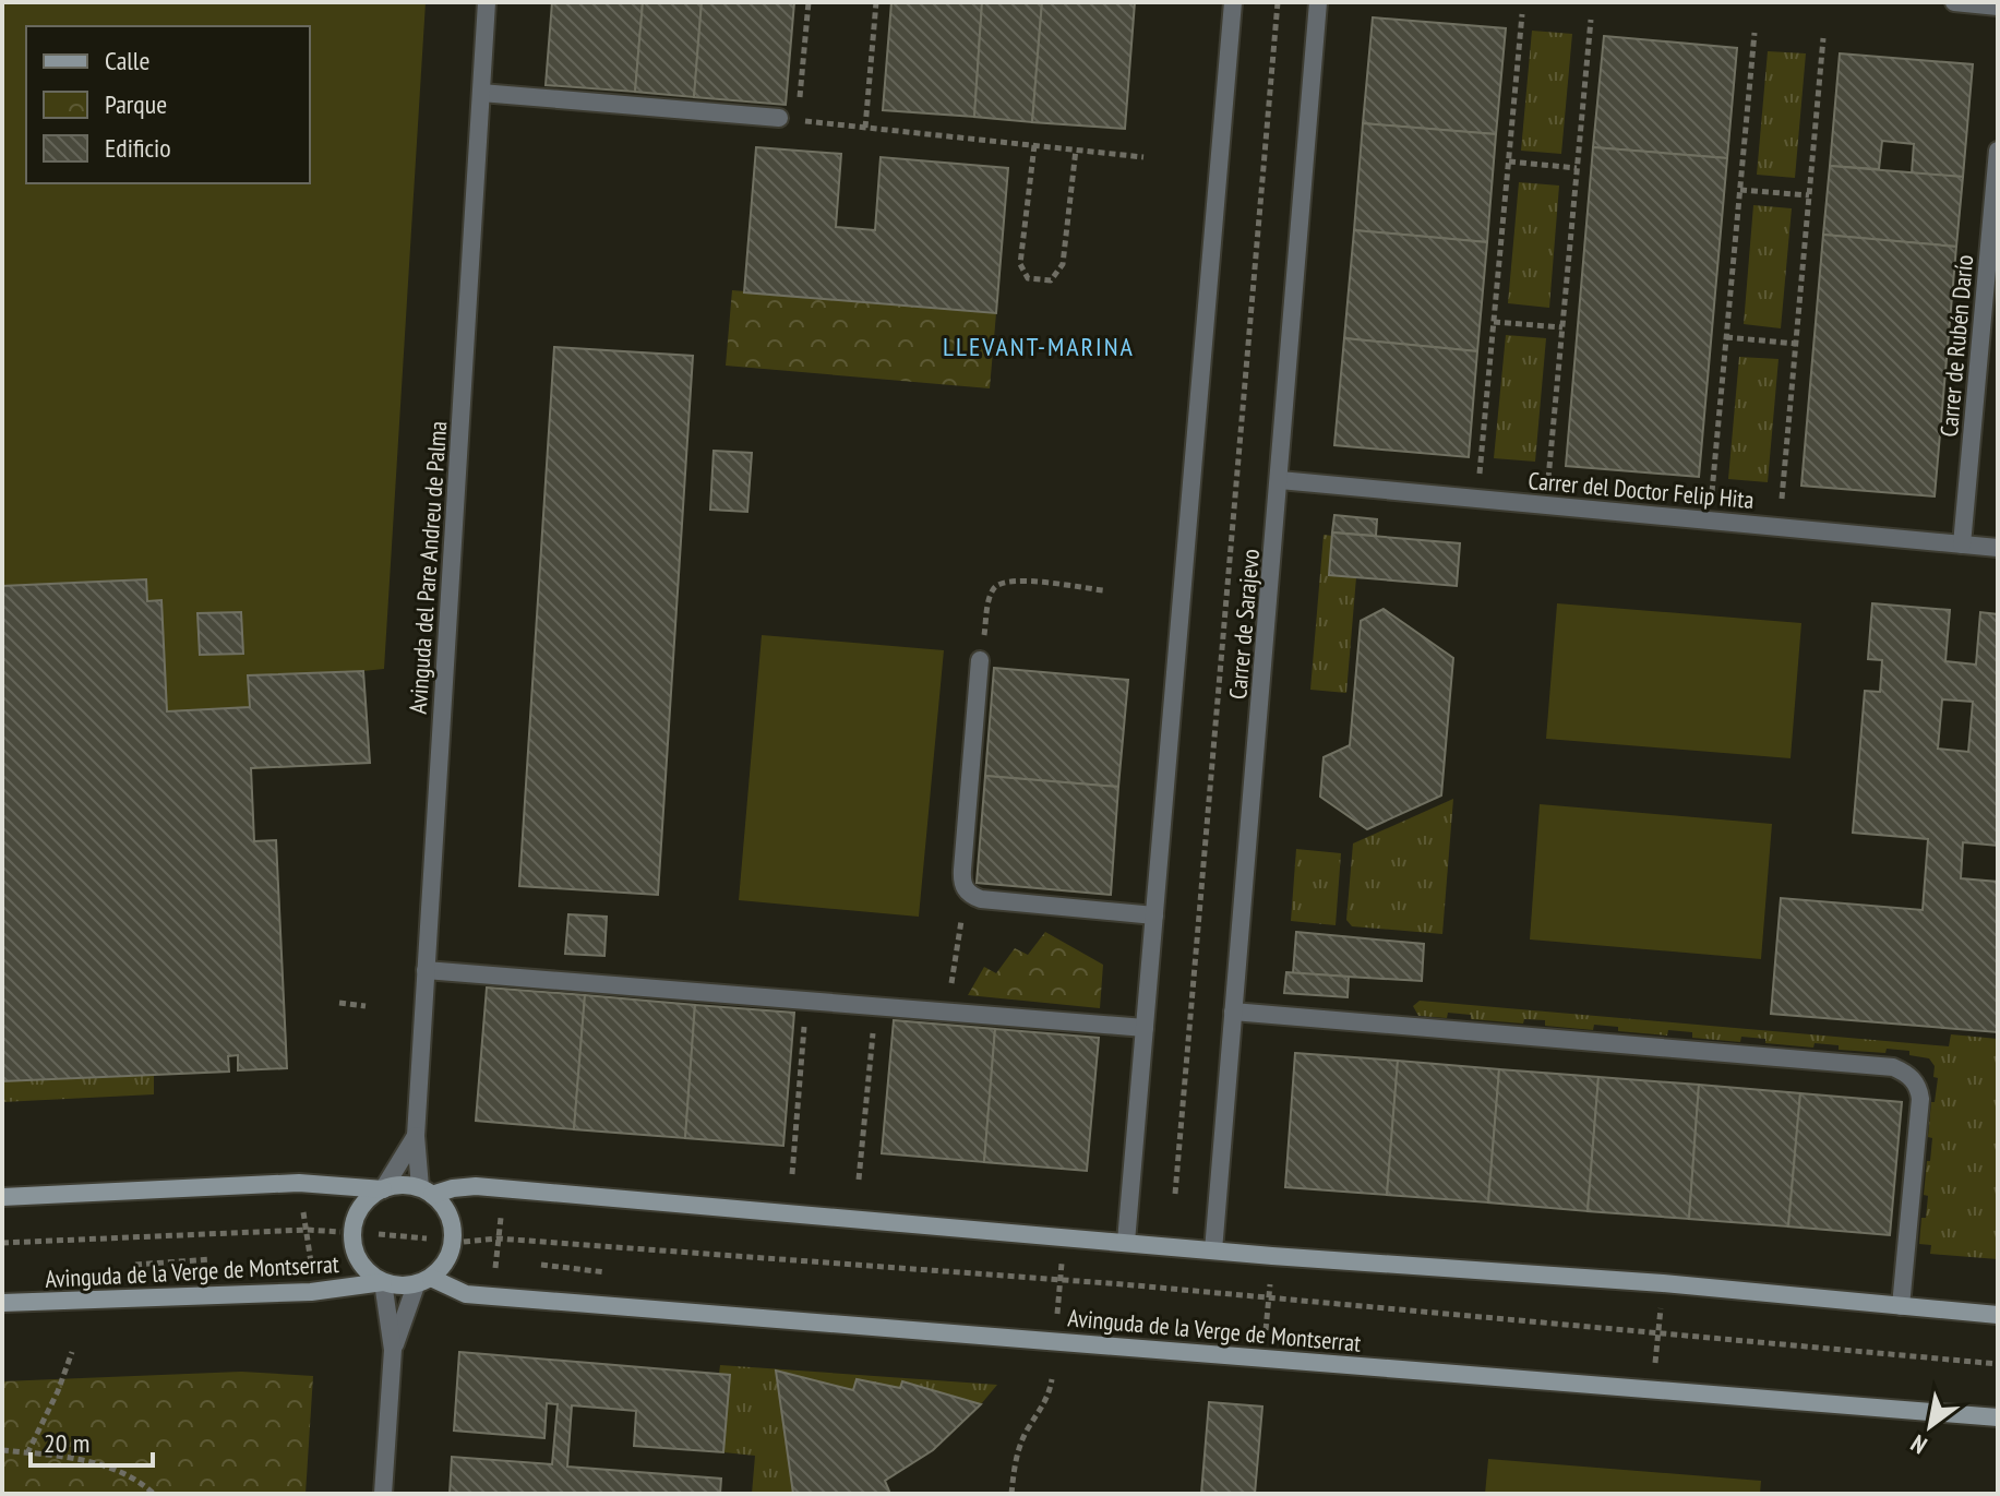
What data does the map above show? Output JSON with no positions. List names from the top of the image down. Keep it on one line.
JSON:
{"streets":{"street":["Carrer de Rubén Darío","Carrer del Doctor Felip Hita","Avinguda del Pare Andreu de Palma","Carrer de Sarajevo","Avinguda de la Verge de Montserrat"]},"crossings":[["Carrer de Rubén Darío","Carrer del Doctor Felip Hita"],["Carrer del Doctor Felip Hita","Carrer de Sarajevo"],["Avinguda del Pare Andreu de Palma","Avinguda de la Verge de Montserrat"]],"districts":["LLEVANT-MARINA"],"legend":["Calle","Parque","Edificio"],"scale_bar":"20 m","north":"bottom left"}
